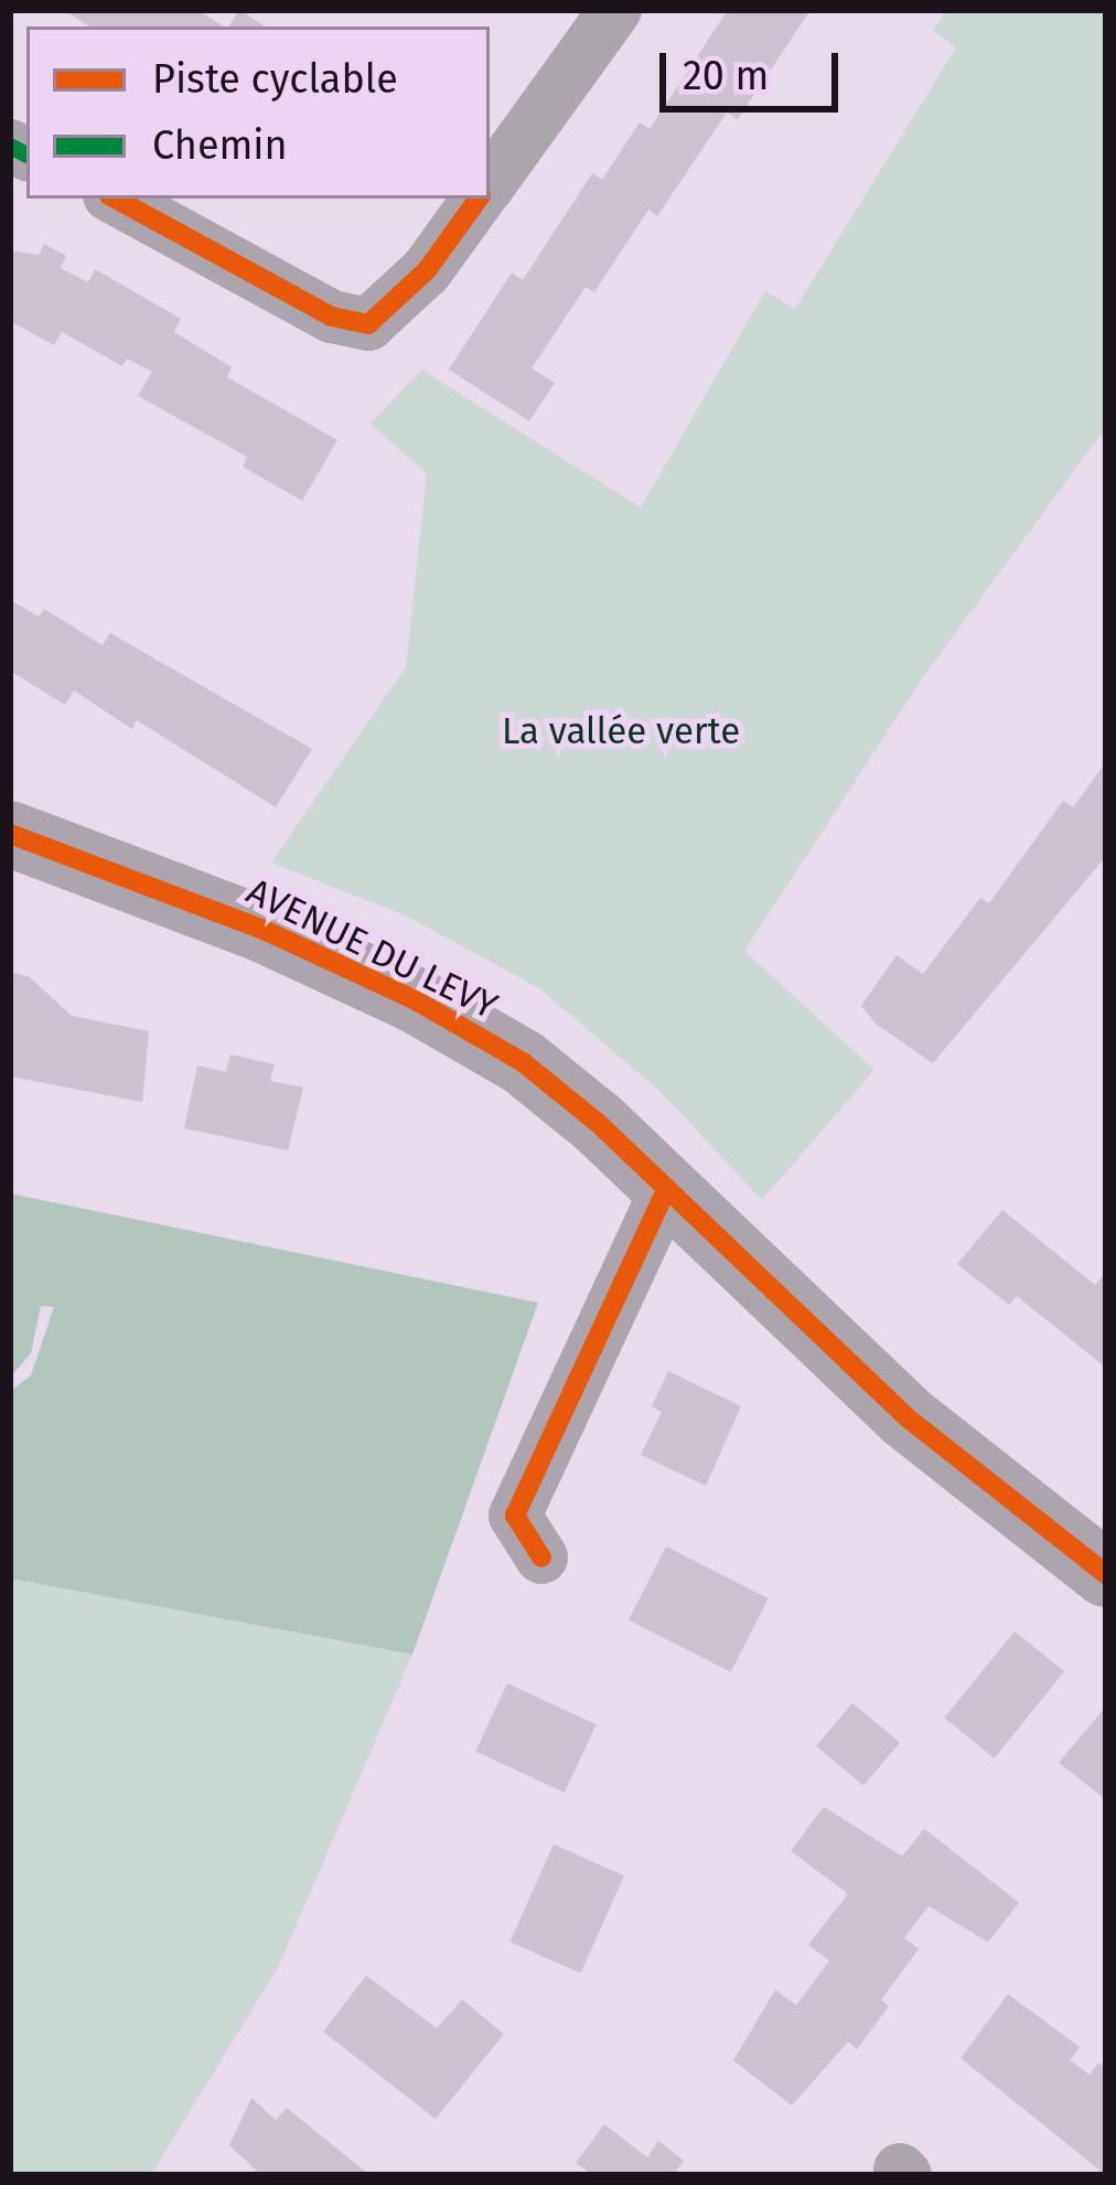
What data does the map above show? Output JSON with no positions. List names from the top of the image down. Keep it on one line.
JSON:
{"streets":{"street":["AVENUE DU LEVY"]},"parks":["La vallée verte"],"legend":["Piste cyclable","Chemin"],"scale_bar":"20 m"}
